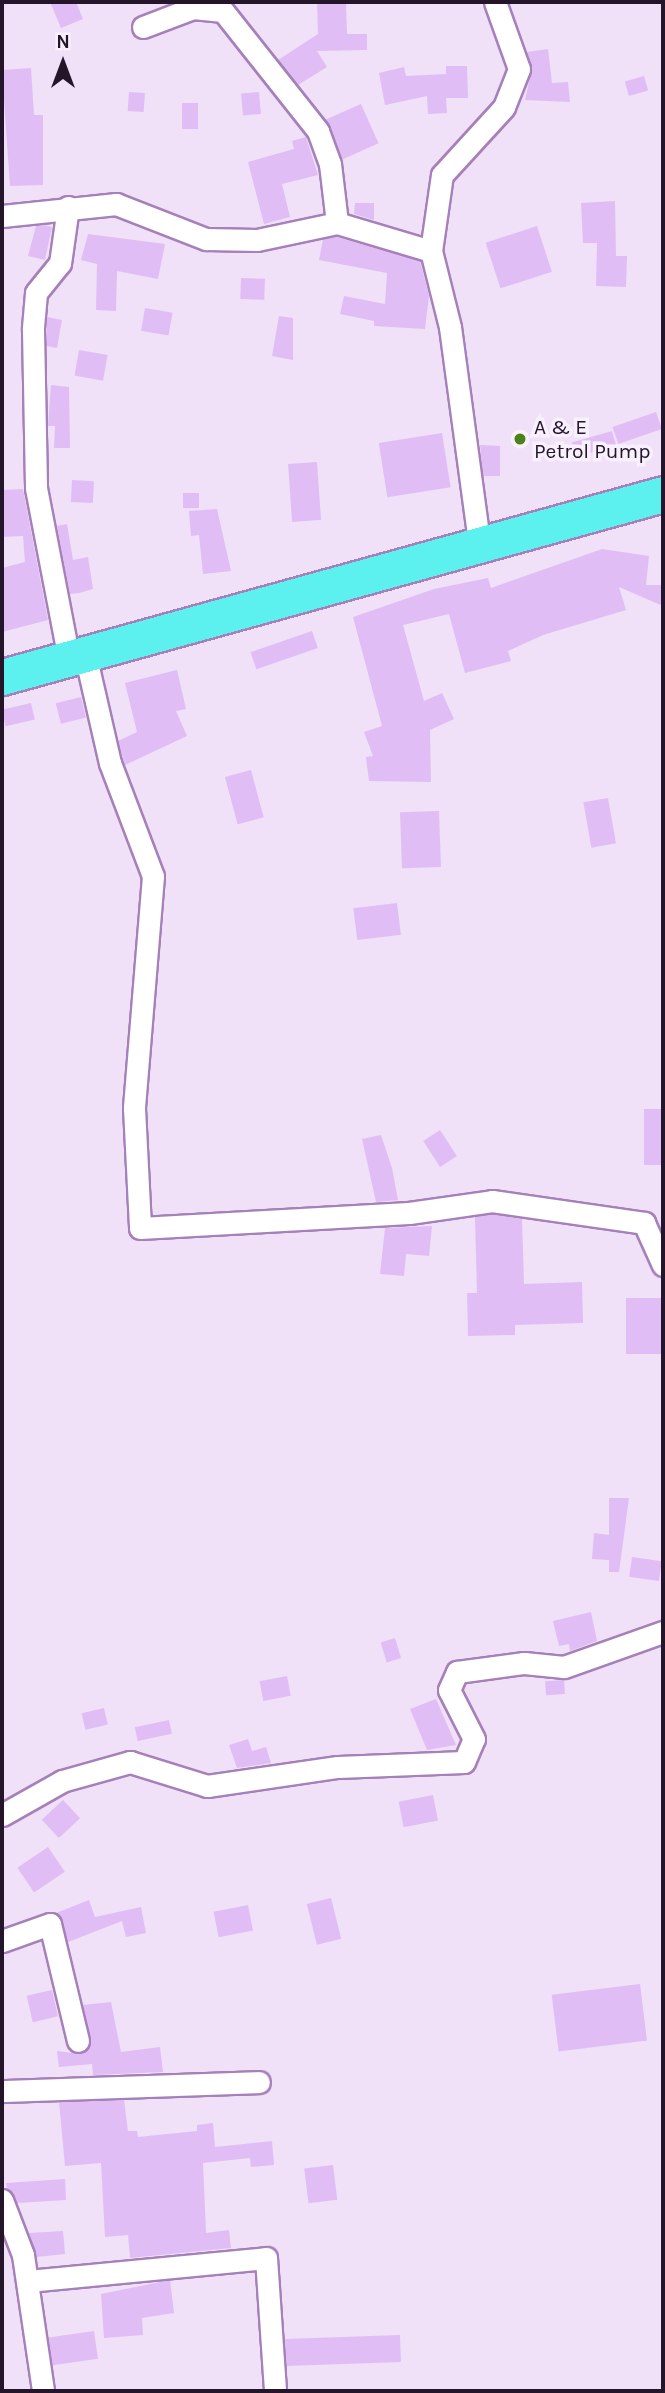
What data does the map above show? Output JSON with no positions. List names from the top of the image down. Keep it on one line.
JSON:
{"places":["A & E Petrol Pump"],"north":"top"}
